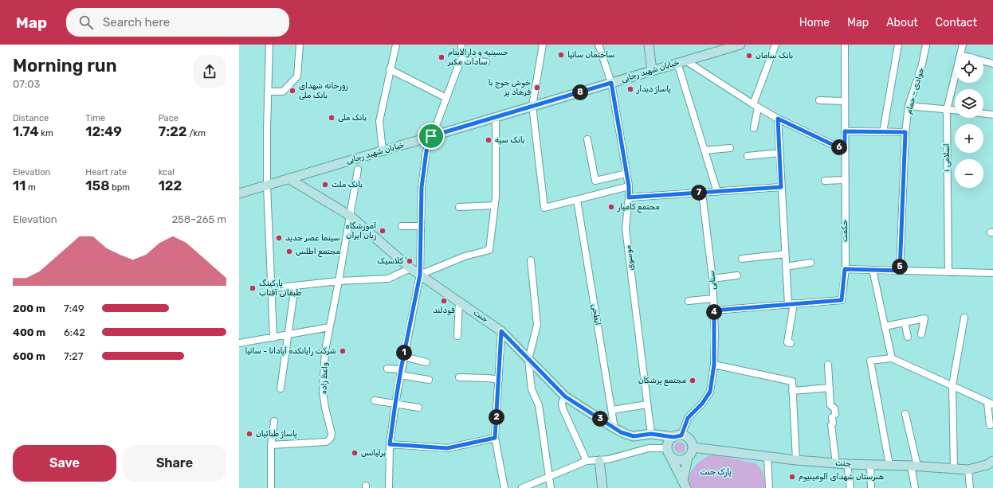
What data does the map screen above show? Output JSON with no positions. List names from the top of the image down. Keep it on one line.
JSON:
{"streets":{"street":["خیابان شهید رجایی","جوادی - حمام","اسلامی ۱","حکمت","موسوی","سنایی","ابطحی","جنت","واعظ زاده"]},"crossings":[["خیابان شهید رجایی","موسوی"],["خیابان شهید رجایی","جنت"],["موسوی","جنت"],["سنایی","جنت"],["ابطحی","جنت"],["جنت","واعظ زاده"]],"parks":["پارک جنت"],"places":["ساختمان ساتیا","بانک سامان","حسینیه و دارالایتام سادات مکبر","خوش جوج با فرهاد پز","پاساژ دیدار","زورخانه شهدای بانک ملی","بانک ملی","بانک سپه","بانک ملت","مجتمع کامیار","آموزشگاه زبان ایران","سینما عصر جدید","مجتمع اطلس","کلاسیک","پارکینگ طبقاتی آفتاب","فودلند","شرکت رایانکده آپادانا - ساتیا","مجتمع پزشکان","پاساژ طبائیان","برلیانس","هنرستان شهدای آلومینیوم"],"page":{"header":"Map","search":"Search here","nav":["Home","Map","About","Contact"],"heading":["Morning run","07:03"],"map_buttons":["+","−"],"pins":["8","6","7","5","4","1","2","3"],"stats":[["Distance","1.74 km"],["Time","12:49"],["Pace","7:22 /km"],["Elevation","11 m"],["Heart rate","158 bpm"],["kcal","122"]],"chart":["Elevation","258–265 m"],"list":[{"name":"200 m","note":"7:49"},{"name":"400 m","note":"6:42"},{"name":"600 m","note":"7:27"}],"buttons":["Save","Share"]}}
